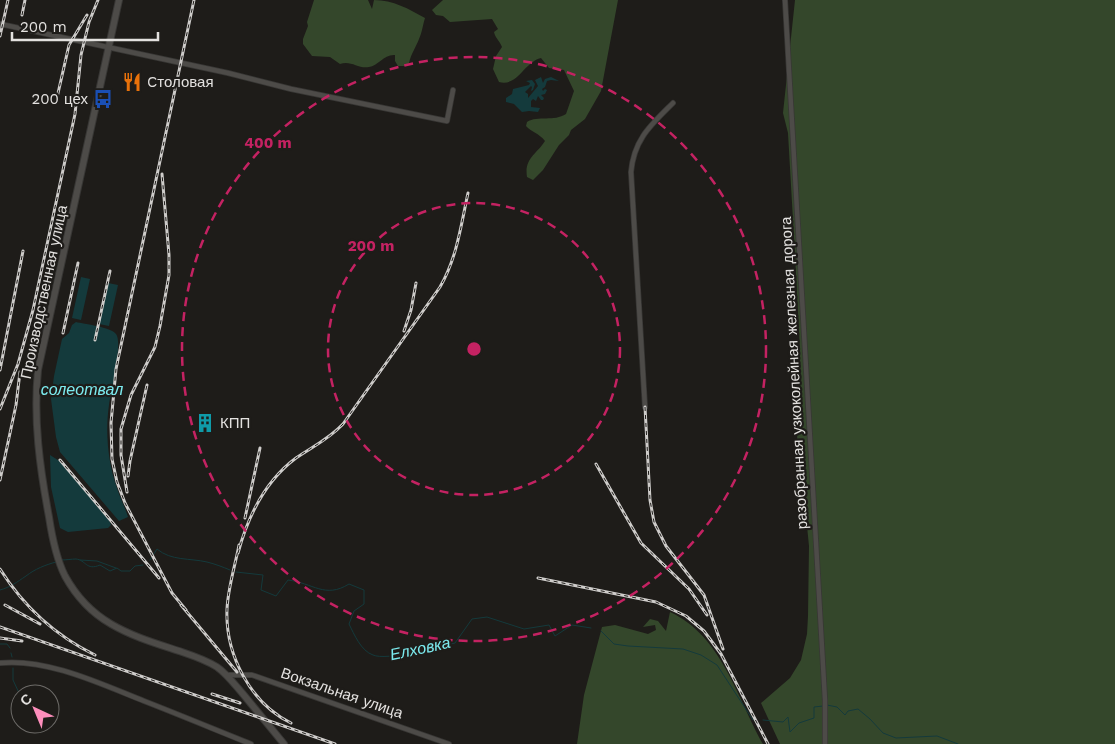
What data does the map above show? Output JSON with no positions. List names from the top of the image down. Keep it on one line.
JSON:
{"streets":{"main road":["Производственная улица"],"street":["разобранная узкоколейная железная дорога","Вокзальная улица"]},"crossings":[["Производственная улица","Вокзальная улица"]],"water":["солеотвал","Елховка"],"places":{"restaurant":["Cтоловая"],"bus stop":["200 цех"],"building":["КПП"]},"scale_bar":"200 m","north":"top left","rings":["400 m","200 m"]}
